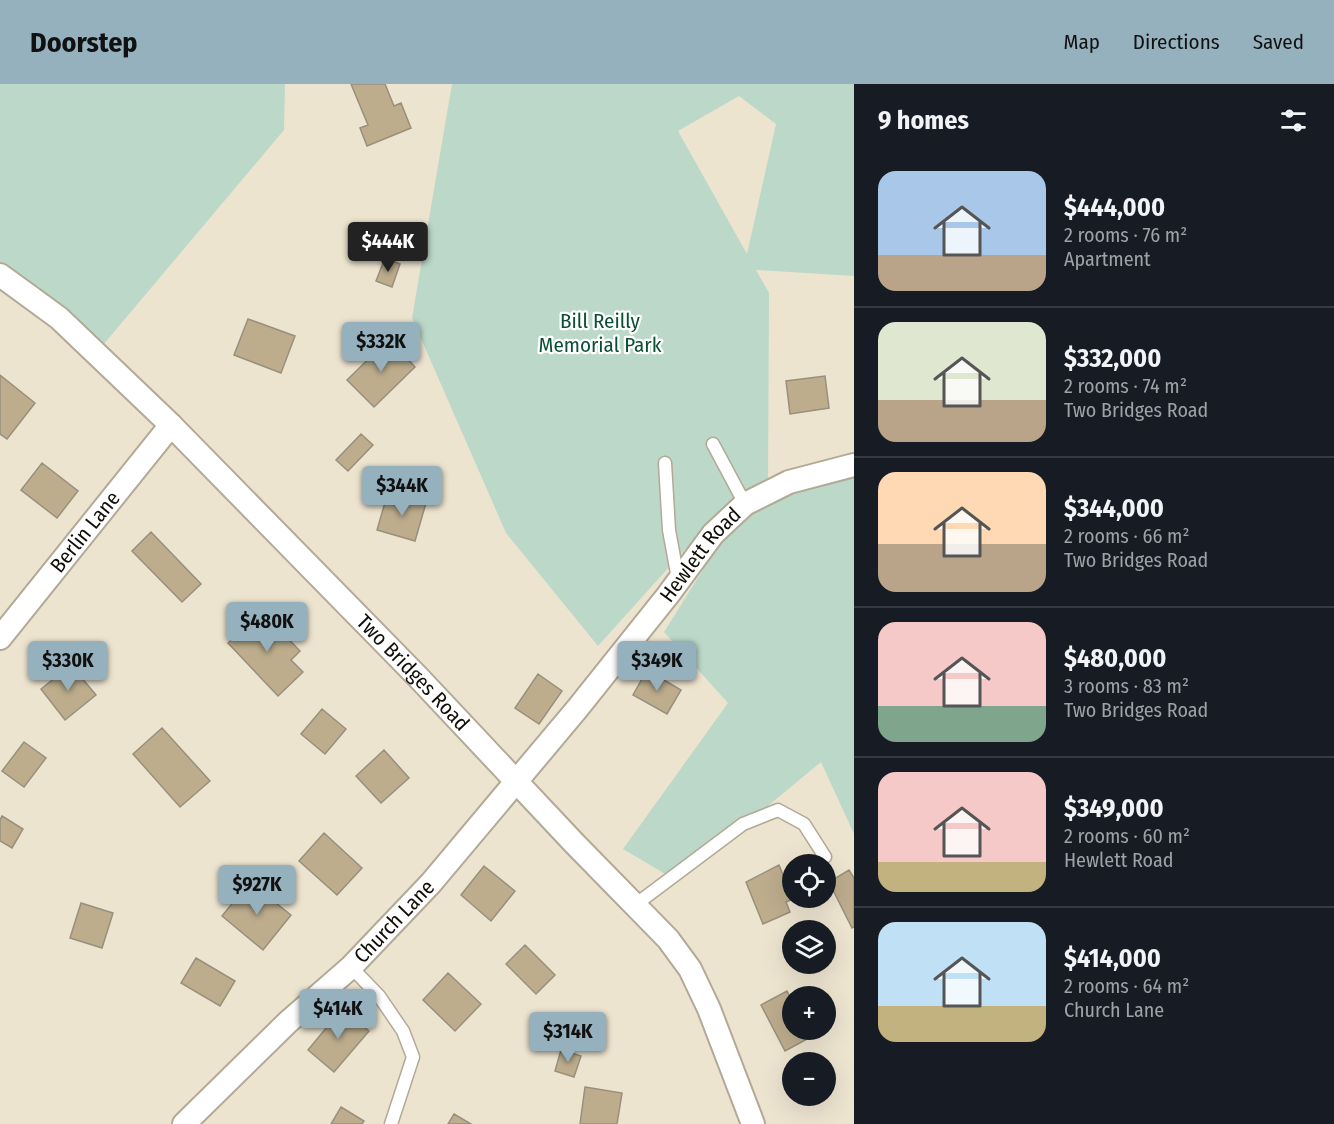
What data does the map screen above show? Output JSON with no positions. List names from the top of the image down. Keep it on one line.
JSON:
{"streets":{"street":["Berlin Lane","Hewlett Road","Two Bridges Road","Church Lane"]},"crossings":[["Berlin Lane","Two Bridges Road"],["Hewlett Road","Two Bridges Road"],["Hewlett Road","Church Lane"],["Two Bridges Road","Church Lane"]],"parks":["Bill Reilly Memorial Park"],"page":{"header":"Doorstep","nav":["Map","Directions","Saved"],"heading":"9 homes","list":[{"name":"$444,000","note":"2 rooms · 76 m² · Apartment"},{"name":"$332,000","note":"2 rooms · 74 m² · Two Bridges Road"},{"name":"$344,000","note":"2 rooms · 66 m² · Two Bridges Road"},{"name":"$480,000","note":"3 rooms · 83 m² · Two Bridges Road"},{"name":"$349,000","note":"2 rooms · 60 m² · Hewlett Road"},{"name":"$414,000","note":"2 rooms · 64 m² · Church Lane"}],"price":["$444K","$332K","$344K","$480K","$330K","$349K","$927K","$414K","$314K"],"map_buttons":["+","−"]}}
